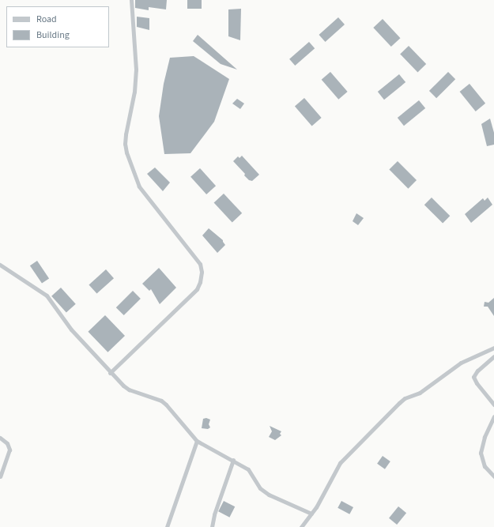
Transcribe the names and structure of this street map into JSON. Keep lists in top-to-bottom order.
{
  "legend": ["Road", "Building"]
}
